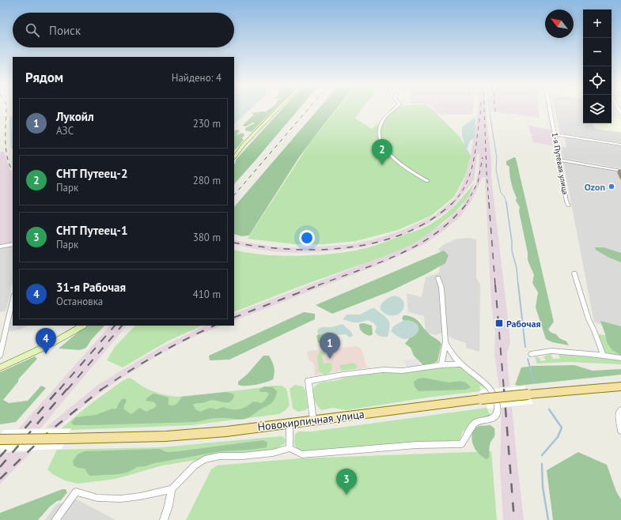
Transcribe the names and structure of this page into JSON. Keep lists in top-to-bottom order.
{
  "streets": {
    "main road": ["Новокирпичная улица"],
    "street": ["1-я Путевая улица"]
  },
  "places": {
    "other": ["Ozon"],
    "transit": ["Рабочая"]
  },
  "north": "top left",
  "page": {
    "map_buttons": ["+", "−"],
    "search": "Поиск",
    "heading": ["Рядом", "Найдено: 4"],
    "list": [
      {
        "mark": "1",
        "name": "Лукойл",
        "note": "АЗС",
        "value": "230 m"
      },
      {
        "mark": "2",
        "name": "СНТ Путеец-2",
        "note": "Парк",
        "value": "280 m"
      },
      {
        "mark": "3",
        "name": "СНТ Путеец-1",
        "note": "Парк",
        "value": "380 m"
      },
      {
        "mark": "4",
        "name": "31-я Рабочая",
        "note": "Остановка",
        "value": "410 m"
      }
    ],
    "pins": [
      "2",
      "4",
      "1",
      "3"
    ]
  }
}
